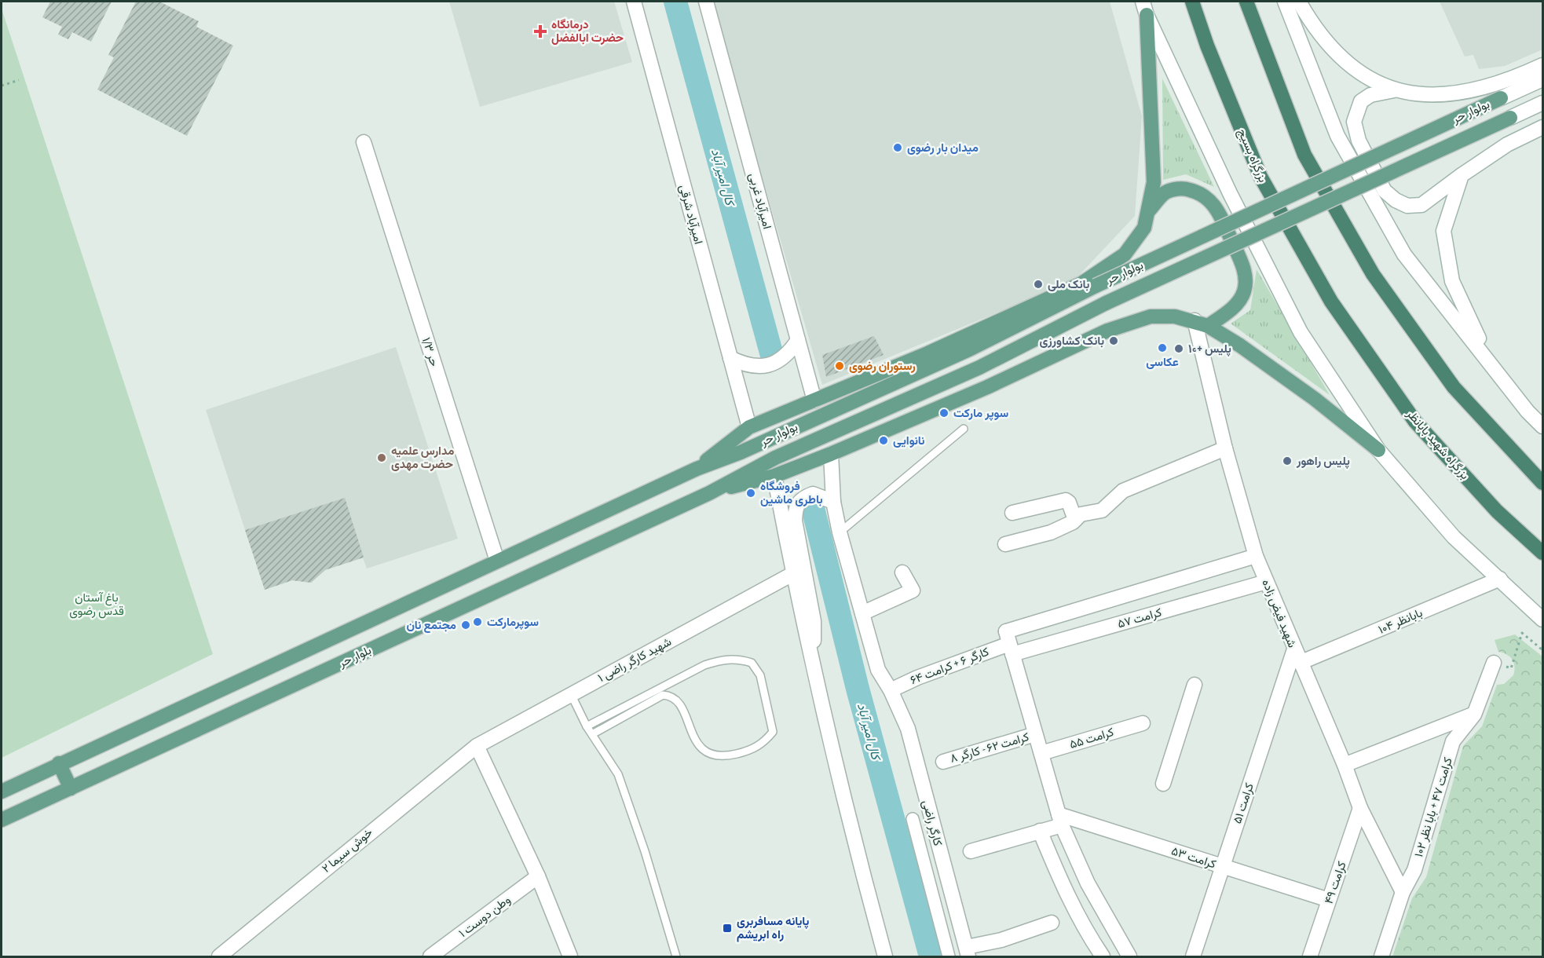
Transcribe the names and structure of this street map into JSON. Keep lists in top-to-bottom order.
{
  "streets": {
    "highway": ["بزرگراه بسیج", "بزرگراه شهید بابانظر"],
    "main road": ["بولوار حر", "بلوار حر"],
    "street": [
      "امیرآباد غربی",
      "امیرآباد شرقی",
      "حر ۱/۳",
      "شهید فیض زاده",
      "کرامت ۵۷",
      "بابانظر ۱۰۴",
      "شهید کارگر راضی ۱",
      "کارگر ۶ + کرامت ۶۴",
      "کرامت ۵۵",
      "کرامت ۶۲ - کارگر ۸",
      "کرامت ۵۱",
      "کرامت ۴۷ + بابا نظر ۱۰۲",
      "کارگر راضی",
      "خوش سیما ۲",
      "کرامت ۵۳",
      "کرامت ۴۹",
      "وطن دوست ۱"
    ]
  },
  "crossings": [
    ["بولوار حر", "بلوار حر"],
    ["بزرگراه بسیج", "بزرگراه شهید بابانظر"],
    ["شهید فیض زاده", "کرامت ۵۷"],
    ["شهید فیض زاده", "بابانظر ۱۰۴"],
    ["شهید فیض زاده", "کرامت ۵۱"],
    ["شهید فیض زاده", "کرامت ۴۷ + بابا نظر ۱۰۲"],
    ["شهید فیض زاده", "کرامت ۴۹"],
    ["کرامت ۵۷", "کارگر ۶ + کرامت ۶۴"],
    ["بابانظر ۱۰۴", "کرامت ۵۱"],
    ["شهید کارگر راضی ۱", "خوش سیما ۲"],
    ["کارگر ۶ + کرامت ۶۴", "کارگر راضی"],
    ["کرامت ۵۱", "کرامت ۵۳"],
    ["کرامت ۵۳", "کرامت ۴۹"]
  ],
  "water": ["کال امیر آباد"],
  "parks": ["باغ آستان قدس رضوی"],
  "places": {
    "health": ["درمانگاه حضرت ابالفضل"],
    "other": [
      "میدان بار رضوی",
      "بانک ملی",
      "بانک کشاورزی",
      "عکاسی",
      "پلیس +۱۰",
      "رستوران رضوی",
      "سوپر مارکت",
      "نانوایی",
      "مدارس علمیه حضرت مهدی",
      "پلیس راهور",
      "فروشگاه باطری ماشین",
      "سوپرمارکت",
      "مجتمع نان"
    ],
    "transit": ["پایانه مسافربری راه ابریشم"]
  }
}
